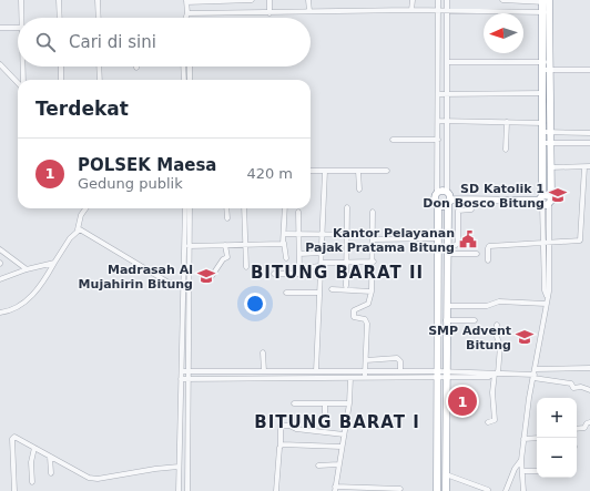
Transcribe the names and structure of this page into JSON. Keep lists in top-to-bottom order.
{
  "districts": ["BITUNG BARAT II", "BITUNG BARAT I"],
  "places": {
    "school or university": ["SD Katolik 1 Don Bosco Bitung", "Madrasah Al Mujahirin Bitung", "SMP Advent Bitung"],
    "public building": ["Kantor Pelayanan Pajak Pratama Bitung"]
  },
  "north": "left",
  "page": {
    "search": "Cari di sini",
    "heading": "Terdekat",
    "list": [
      {
        "mark": "1",
        "name": "POLSEK Maesa",
        "note": "Gedung publik",
        "value": "420 m"
      }
    ],
    "pins": "1",
    "map_buttons": ["+", "−"]
  }
}
